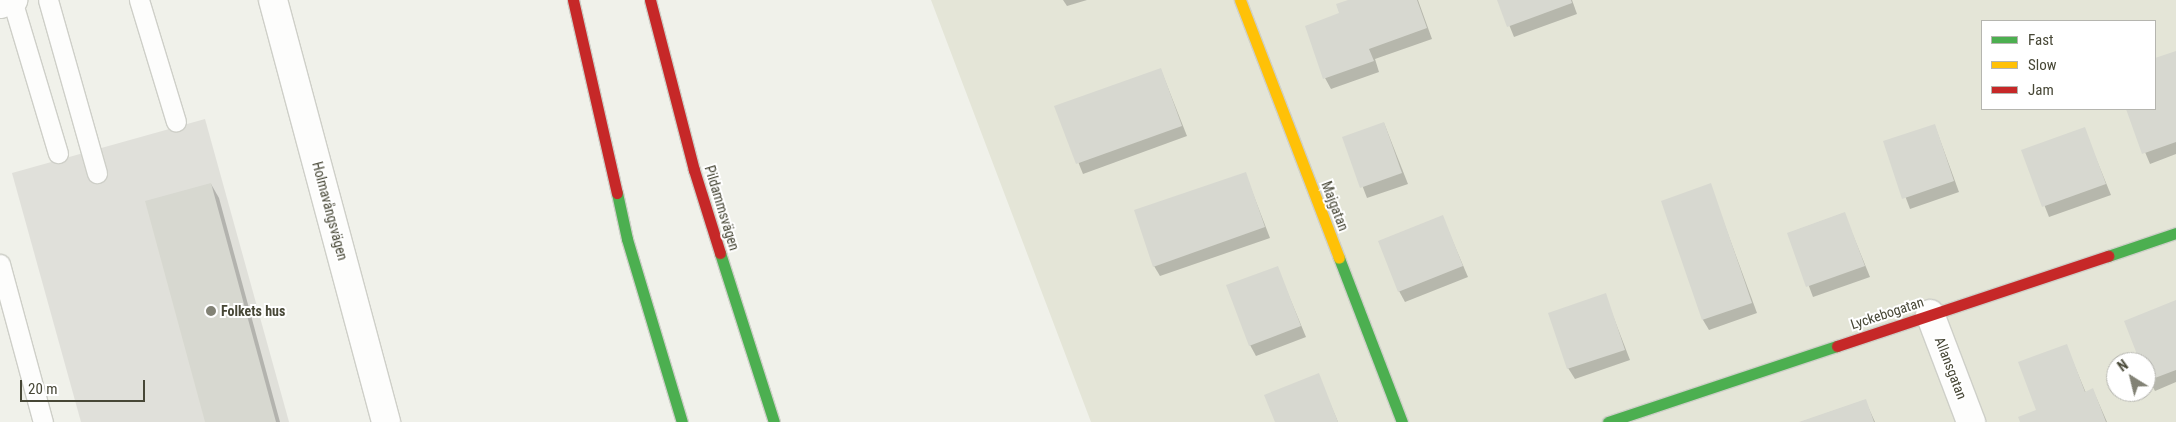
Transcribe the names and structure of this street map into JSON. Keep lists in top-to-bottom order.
{
  "streets": {
    "street": [
      "Majgatan",
      "Pildammsvägen",
      "Holmavångsvägen",
      "Lyckebogatan",
      "Allansgatan"
    ]
  },
  "crossings": [
    ["Lyckebogatan", "Allansgatan"]
  ],
  "places": ["Folkets hus"],
  "legend": ["Fast", "Slow", "Jam"],
  "scale_bar": "20 m",
  "north": "top left"
}
